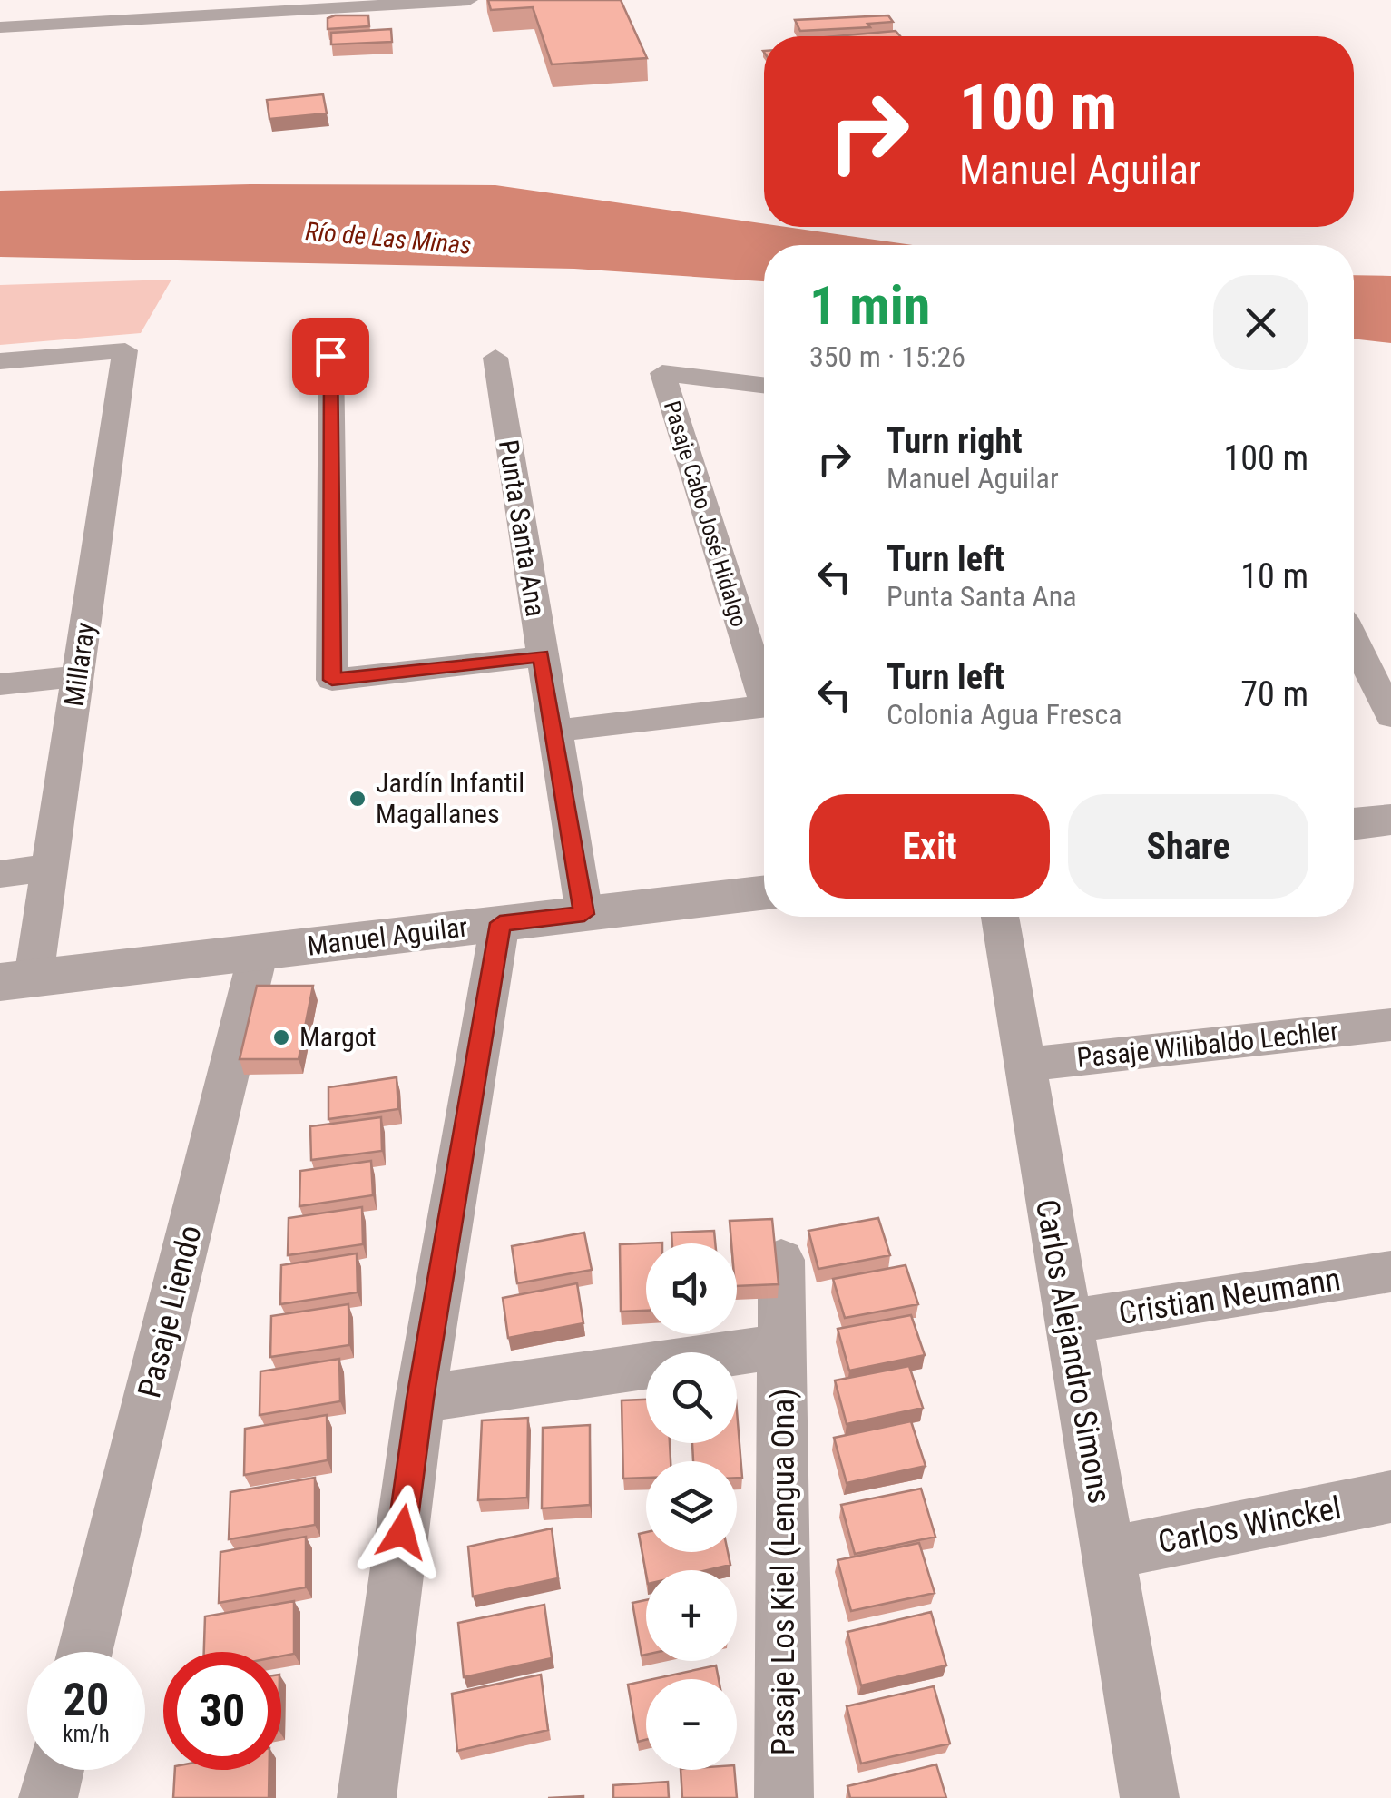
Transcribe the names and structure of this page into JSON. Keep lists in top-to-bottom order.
{
  "streets": {
    "street": [
      "Pasaje Cabo José Hidalgo",
      "Punta Santa Ana",
      "Millaray",
      "Manuel Aguilar",
      "Pasaje Wilibaldo Lechler",
      "Cristian Neumann",
      "Pasaje Liendo",
      "Carlos Alejandro Simons",
      "Carlos Winckel",
      "Pasaje Los Kiel (Lengua Ona)"
    ]
  },
  "crossings": [
    ["Punta Santa Ana", "Manuel Aguilar"],
    ["Millaray", "Manuel Aguilar"],
    ["Manuel Aguilar", "Pasaje Liendo"],
    ["Pasaje Wilibaldo Lechler", "Carlos Alejandro Simons"],
    ["Cristian Neumann", "Carlos Alejandro Simons"],
    ["Carlos Alejandro Simons", "Carlos Winckel"]
  ],
  "water": ["Río de Las Minas"],
  "places": ["Jardín Infantil Magallanes", "Margot"],
  "page": {
    "turn": ["100 m", "Manuel Aguilar"],
    "heading": ["1 min", "350 m · 15:26"],
    "list": [
      {
        "name": "Turn right",
        "note": "Manuel Aguilar",
        "value": "100 m"
      },
      {
        "name": "Turn left",
        "note": "Punta Santa Ana",
        "value": "10 m"
      },
      {
        "name": "Turn left",
        "note": "Colonia Agua Fresca",
        "value": "70 m"
      }
    ],
    "buttons": ["Exit", "Share"],
    "map_buttons": ["+", "−"],
    "speed": "20 km/h",
    "limit": "30"
  }
}
